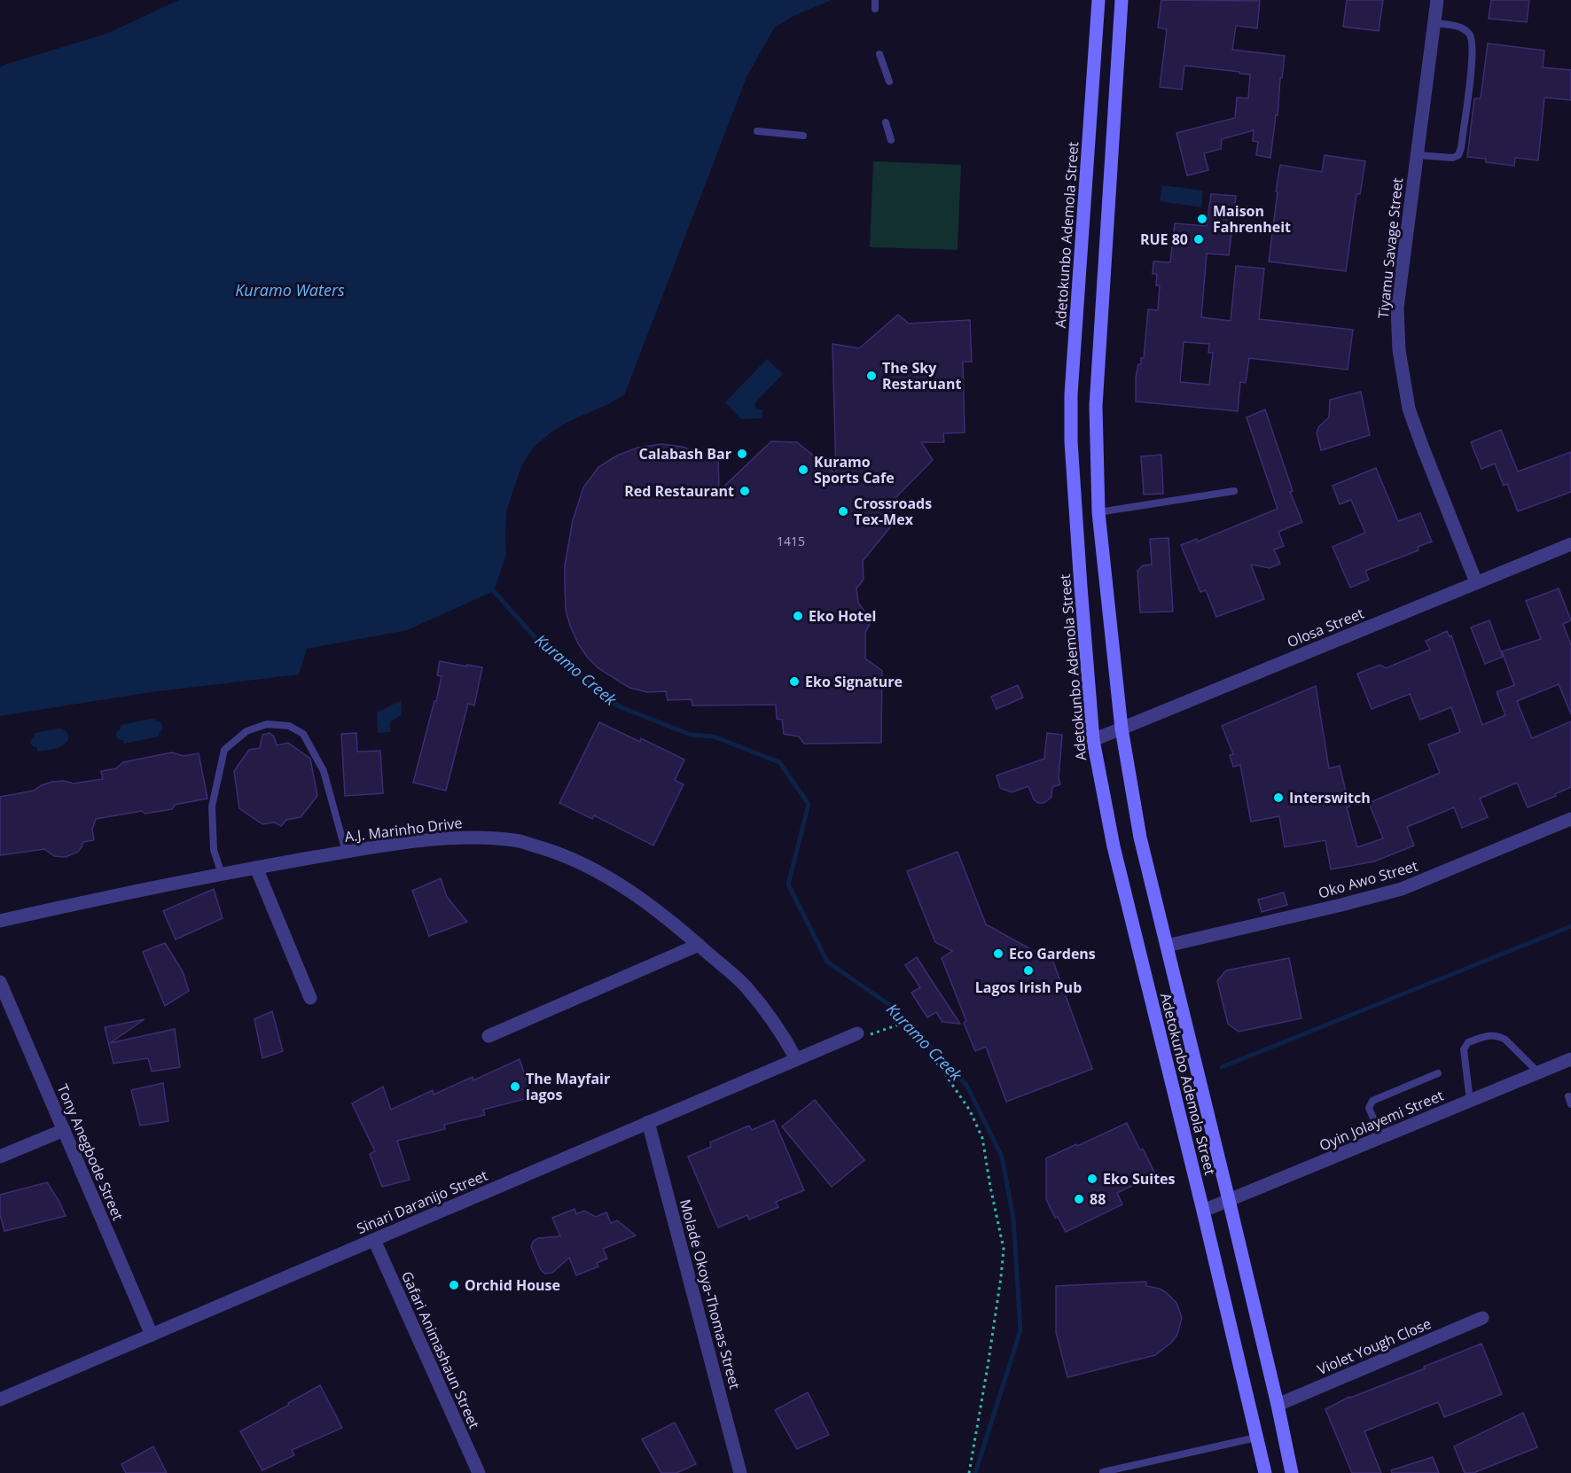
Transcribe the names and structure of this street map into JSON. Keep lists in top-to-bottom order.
{
  "streets": {
    "main road": ["Adetokunbo Ademola Street"],
    "street": [
      "Tiyamu Savage Street",
      "Olosa Street",
      "A.J. Marinho Drive",
      "Oko Awo Street",
      "Oyin Jolayemi Street",
      "Tony Anegbode Street",
      "Sinari Daranijo Street",
      "Molade Okoya-Thomas Street",
      "Violet Yough Close",
      "Gafari Animashaun Street"
    ]
  },
  "crossings": [
    ["Adetokunbo Ademola Street", "Olosa Street"],
    ["Adetokunbo Ademola Street", "Oko Awo Street"],
    ["Adetokunbo Ademola Street", "Oyin Jolayemi Street"],
    ["Adetokunbo Ademola Street", "Violet Yough Close"],
    ["Tiyamu Savage Street", "Olosa Street"],
    ["A.J. Marinho Drive", "Sinari Daranijo Street"],
    ["Tony Anegbode Street", "Sinari Daranijo Street"],
    ["Sinari Daranijo Street", "Molade Okoya-Thomas Street"],
    ["Sinari Daranijo Street", "Gafari Animashaun Street"]
  ],
  "water": ["Kuramo Waters", "Kuramo Creek"],
  "places": [
    "Maison Fahrenheit",
    "RUE 80",
    "The Sky Restaruant",
    "Calabash Bar",
    "Kuramo Sports Cafe",
    "Red Restaurant",
    "Crossroads Tex-Mex",
    "Eko Hotel",
    "Eko Signature",
    "Interswitch",
    "Eco Gardens",
    "Lagos Irish Pub",
    "The Mayfair lagos",
    "Eko Suites",
    "88",
    "Orchid House"
  ],
  "house_numbers": ["1415"]
}
